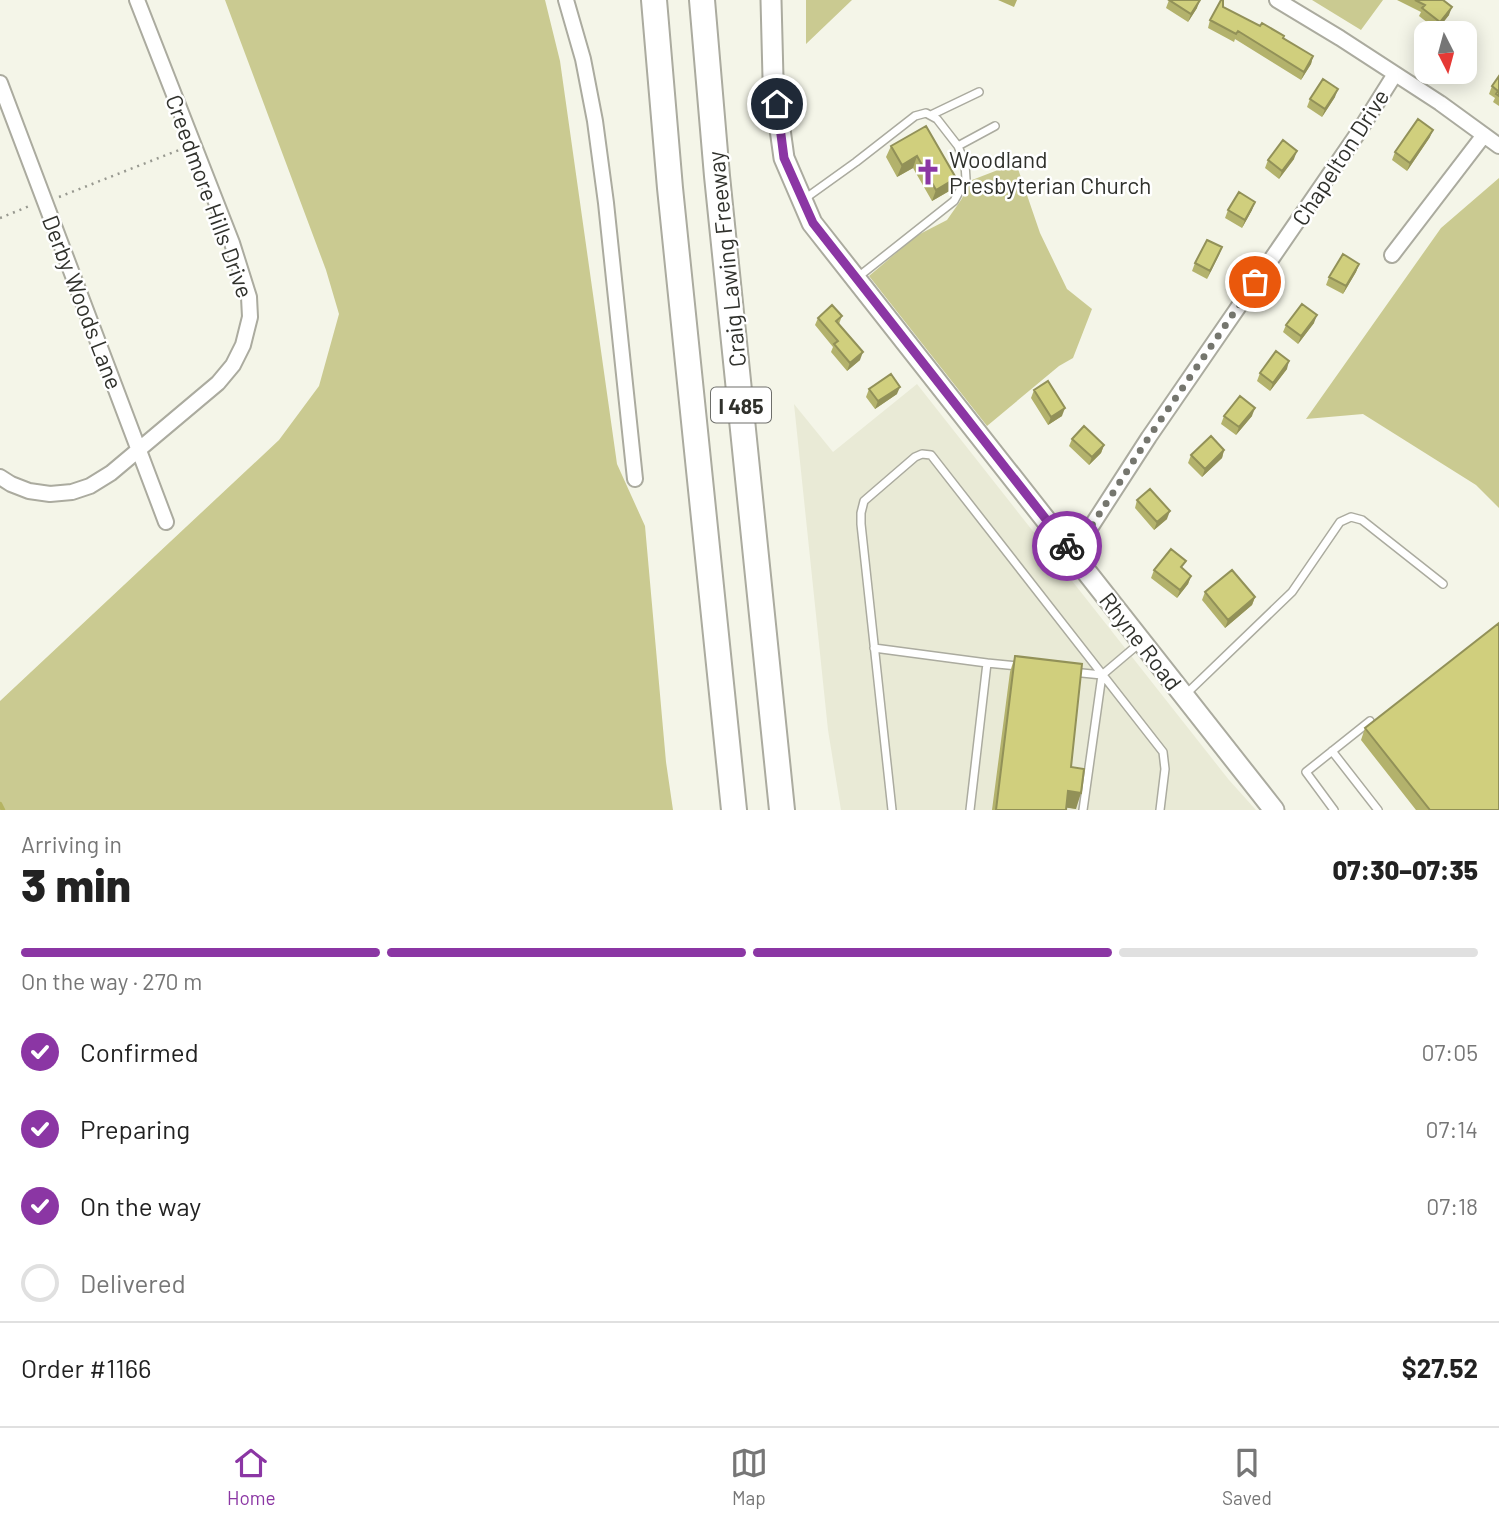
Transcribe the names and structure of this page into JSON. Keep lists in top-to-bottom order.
{
  "streets": {
    "highway": ["Craig Lawing Freeway", "I 485"],
    "street": [
      "Chapelton Drive",
      "Creedmore Hills Drive",
      "Derby Woods Lane",
      "Rhyne Road"
    ]
  },
  "crossings": [
    ["Chapelton Drive", "Rhyne Road"],
    ["Creedmore Hills Drive", "Derby Woods Lane"]
  ],
  "places": {
    "church": ["Woodland Presbyterian Church"]
  },
  "north": "bottom",
  "page": {
    "heading": ["3 min", "Arriving in", "07:30–07:35"],
    "panel": ["Order #1166", "$27.52"],
    "bar": "On the way · 270 m",
    "list": [
      ["Confirmed", "07:05"],
      ["Preparing", "07:14"],
      ["On the way", "07:18"],
      "Delivered"
    ],
    "tabs": ["Home", "Map", "Saved"]
  }
}
